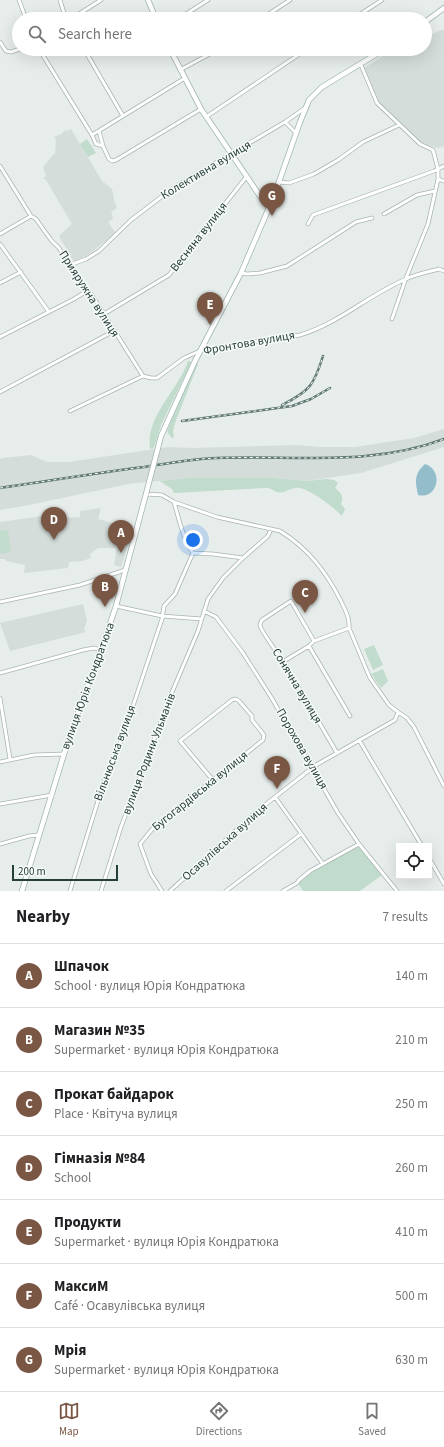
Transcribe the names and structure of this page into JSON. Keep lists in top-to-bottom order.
{
  "streets": {
    "street": [
      "Колективна вулиця",
      "Весняна вулиця",
      "Прияружна вулиця",
      "Фронтова вулиця",
      "вулиця Юрія Кондратюка",
      "Сонячна вулиця",
      "Порохова вулиця",
      "Вільнюська вулиця",
      "вулиця Родини Ульманів",
      "Бугогардівська вулиця",
      "Осавулівська вулиця"
    ]
  },
  "crossings": [
    ["Колективна вулиця", "Прияружна вулиця"],
    ["Колективна вулиця", "вулиця Юрія Кондратюка"],
    ["Весняна вулиця", "Прияружна вулиця"],
    ["Прияружна вулиця", "Фронтова вулиця"],
    ["Фронтова вулиця", "вулиця Юрія Кондратюка"],
    ["Сонячна вулиця", "Осавулівська вулиця"],
    ["Порохова вулиця", "вулиця Родини Ульманів"],
    ["Порохова вулиця", "Осавулівська вулиця"]
  ],
  "scale_bar": "200 m",
  "page": {
    "search": "Search here",
    "pins": [
      "G",
      "E",
      "D",
      "A",
      "B",
      "C",
      "F"
    ],
    "scale": "200 m",
    "heading": ["Nearby", "7 results"],
    "list": [
      {
        "mark": "A",
        "name": "Шпачок",
        "note": "School · вулиця Юрія Кондратюка",
        "value": "140 m"
      },
      {
        "mark": "B",
        "name": "Магазин №35",
        "note": "Supermarket · вулиця Юрія Кондратюка",
        "value": "210 m"
      },
      {
        "mark": "C",
        "name": "Прокат байдарок",
        "note": "Place · Квітуча вулиця",
        "value": "250 m"
      },
      {
        "mark": "D",
        "name": "Гімназія №84",
        "note": "School",
        "value": "260 m"
      },
      {
        "mark": "E",
        "name": "Продукти",
        "note": "Supermarket · вулиця Юрія Кондратюка",
        "value": "410 m"
      },
      {
        "mark": "F",
        "name": "МаксиМ",
        "note": "Café · Осавулівська вулиця",
        "value": "500 m"
      },
      {
        "mark": "G",
        "name": "Мрія",
        "note": "Supermarket · вулиця Юрія Кондратюка",
        "value": "630 m"
      }
    ],
    "nav": ["Map", "Directions", "Saved"]
  }
}
